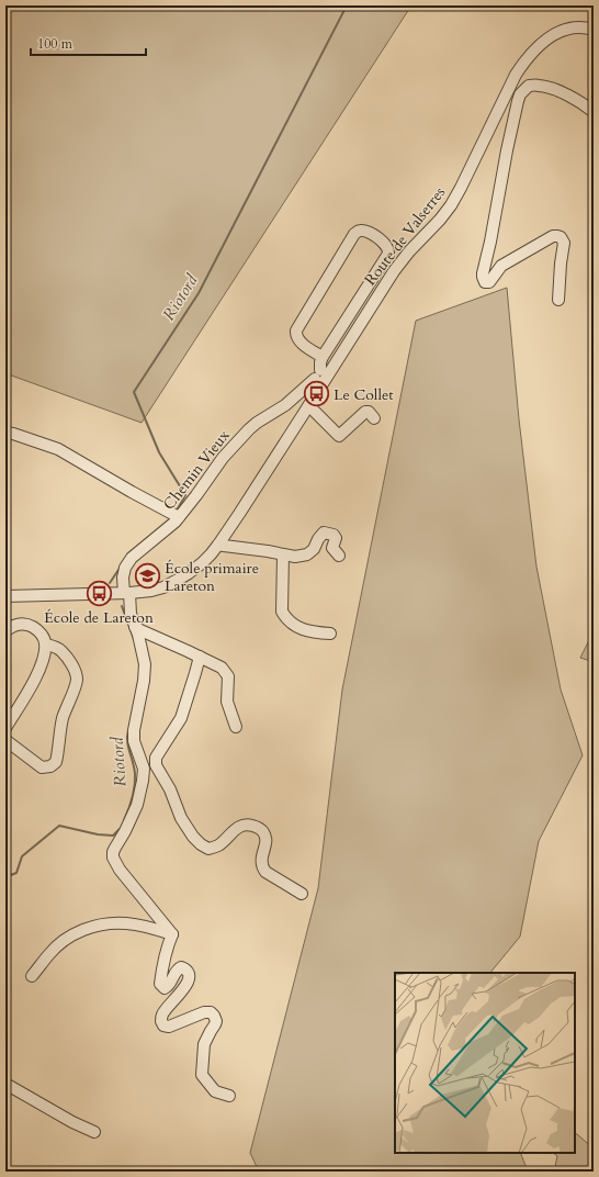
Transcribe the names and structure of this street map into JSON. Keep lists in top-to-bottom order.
{
  "streets": {
    "street": ["Route de Valserres", "Chemin Vieux"]
  },
  "crossings": [
    ["Route de Valserres", "Chemin Vieux"]
  ],
  "water": ["Riotord"],
  "places": {
    "bus stop": ["Le Collet", "École de Lareton"],
    "school or university": ["École primaire Lareton"]
  },
  "scale_bar": "100 m"
}
